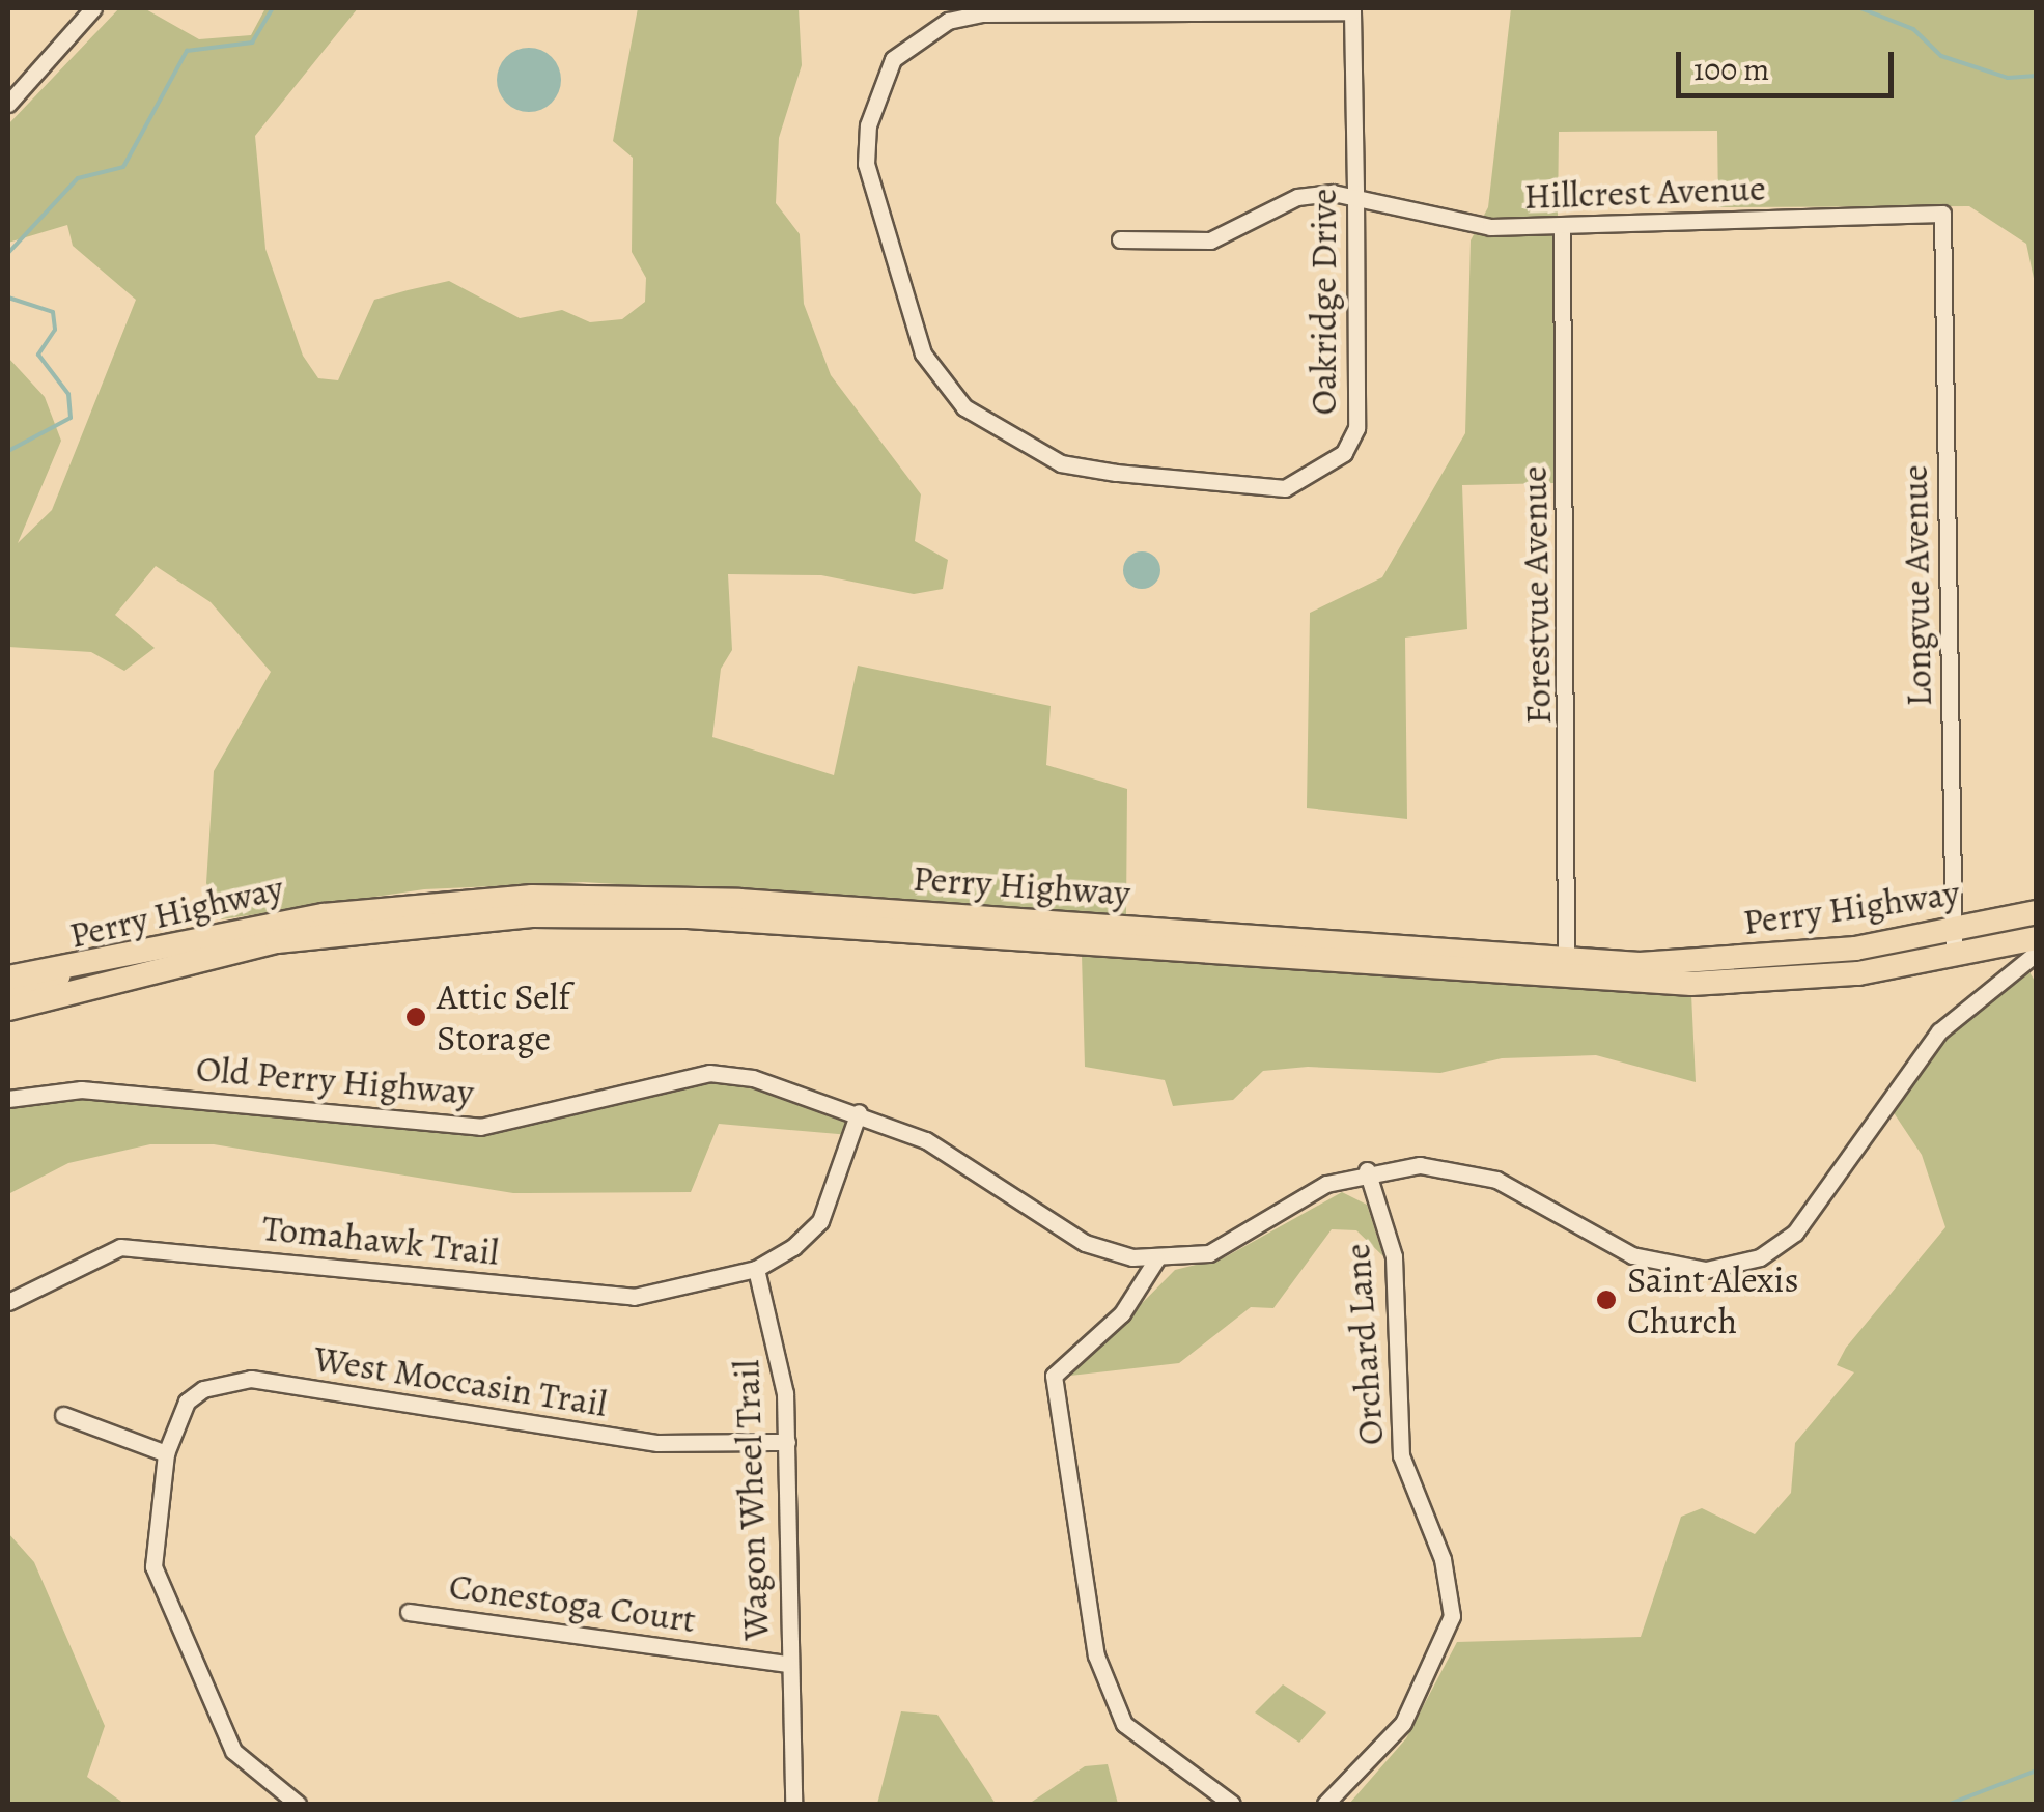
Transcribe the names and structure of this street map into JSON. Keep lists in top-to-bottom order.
{
  "streets": {
    "highway": ["Perry Highway"],
    "street": [
      "Hillcrest Avenue",
      "Oakridge Drive",
      "Longvue Avenue",
      "Forestvue Avenue",
      "Old Perry Highway",
      "Tomahawk Trail",
      "Orchard Lane",
      "West Moccasin Trail",
      "Wagon Wheel Trail",
      "Conestoga Court"
    ]
  },
  "crossings": [
    ["Hillcrest Avenue", "Oakridge Drive"],
    ["Hillcrest Avenue", "Longvue Avenue"],
    ["Hillcrest Avenue", "Forestvue Avenue"],
    ["Longvue Avenue", "Perry Highway"],
    ["Forestvue Avenue", "Perry Highway"],
    ["Old Perry Highway", "Orchard Lane"],
    ["Tomahawk Trail", "Wagon Wheel Trail"],
    ["West Moccasin Trail", "Wagon Wheel Trail"],
    ["Wagon Wheel Trail", "Conestoga Court"]
  ],
  "places": ["Attic Self Storage", "Saint Alexis Church"],
  "scale_bar": "100 m"
}
